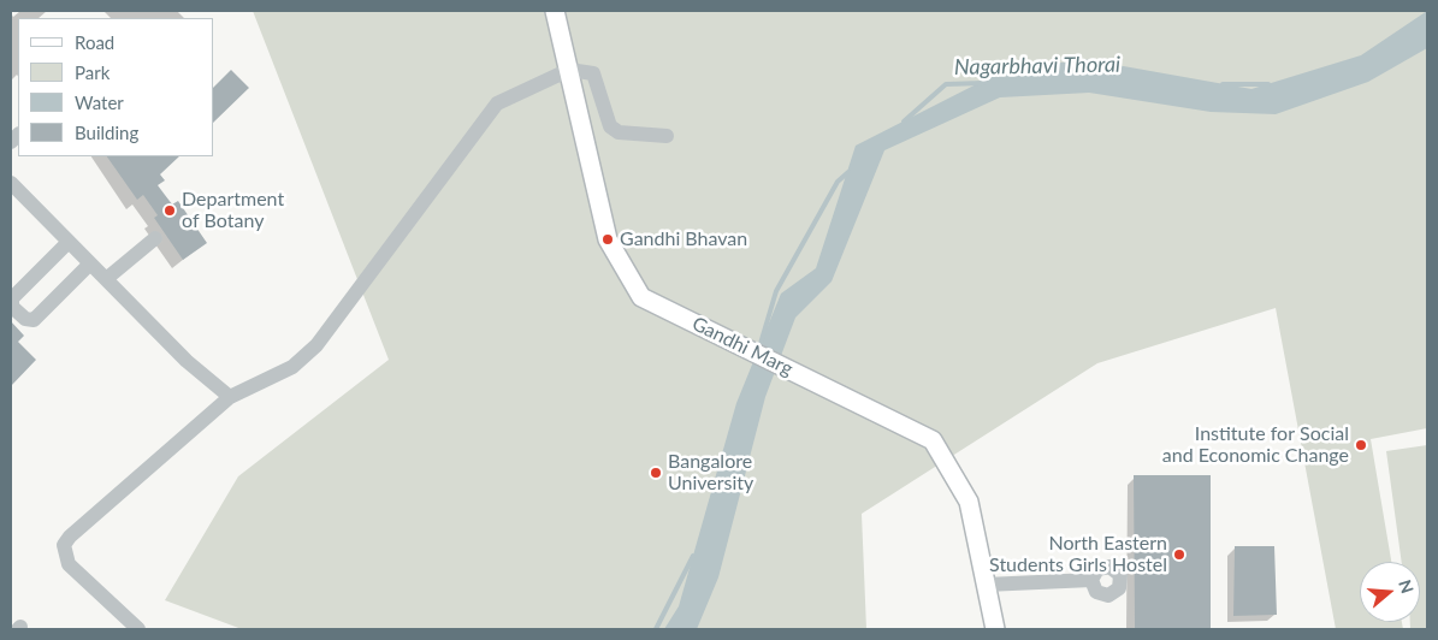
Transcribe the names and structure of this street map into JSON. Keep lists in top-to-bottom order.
{
  "streets": {
    "main road": ["Gandhi Marg"]
  },
  "water": ["Nagarbhavi Thorai"],
  "places": [
    "Department of Botany",
    "Gandhi Bhavan",
    "Institute for Social and Economic Change",
    "Bangalore University",
    "North Eastern Students Girls Hostel"
  ],
  "legend": [
    "Road",
    "Park",
    "Water",
    "Building"
  ],
  "north": "right"
}
